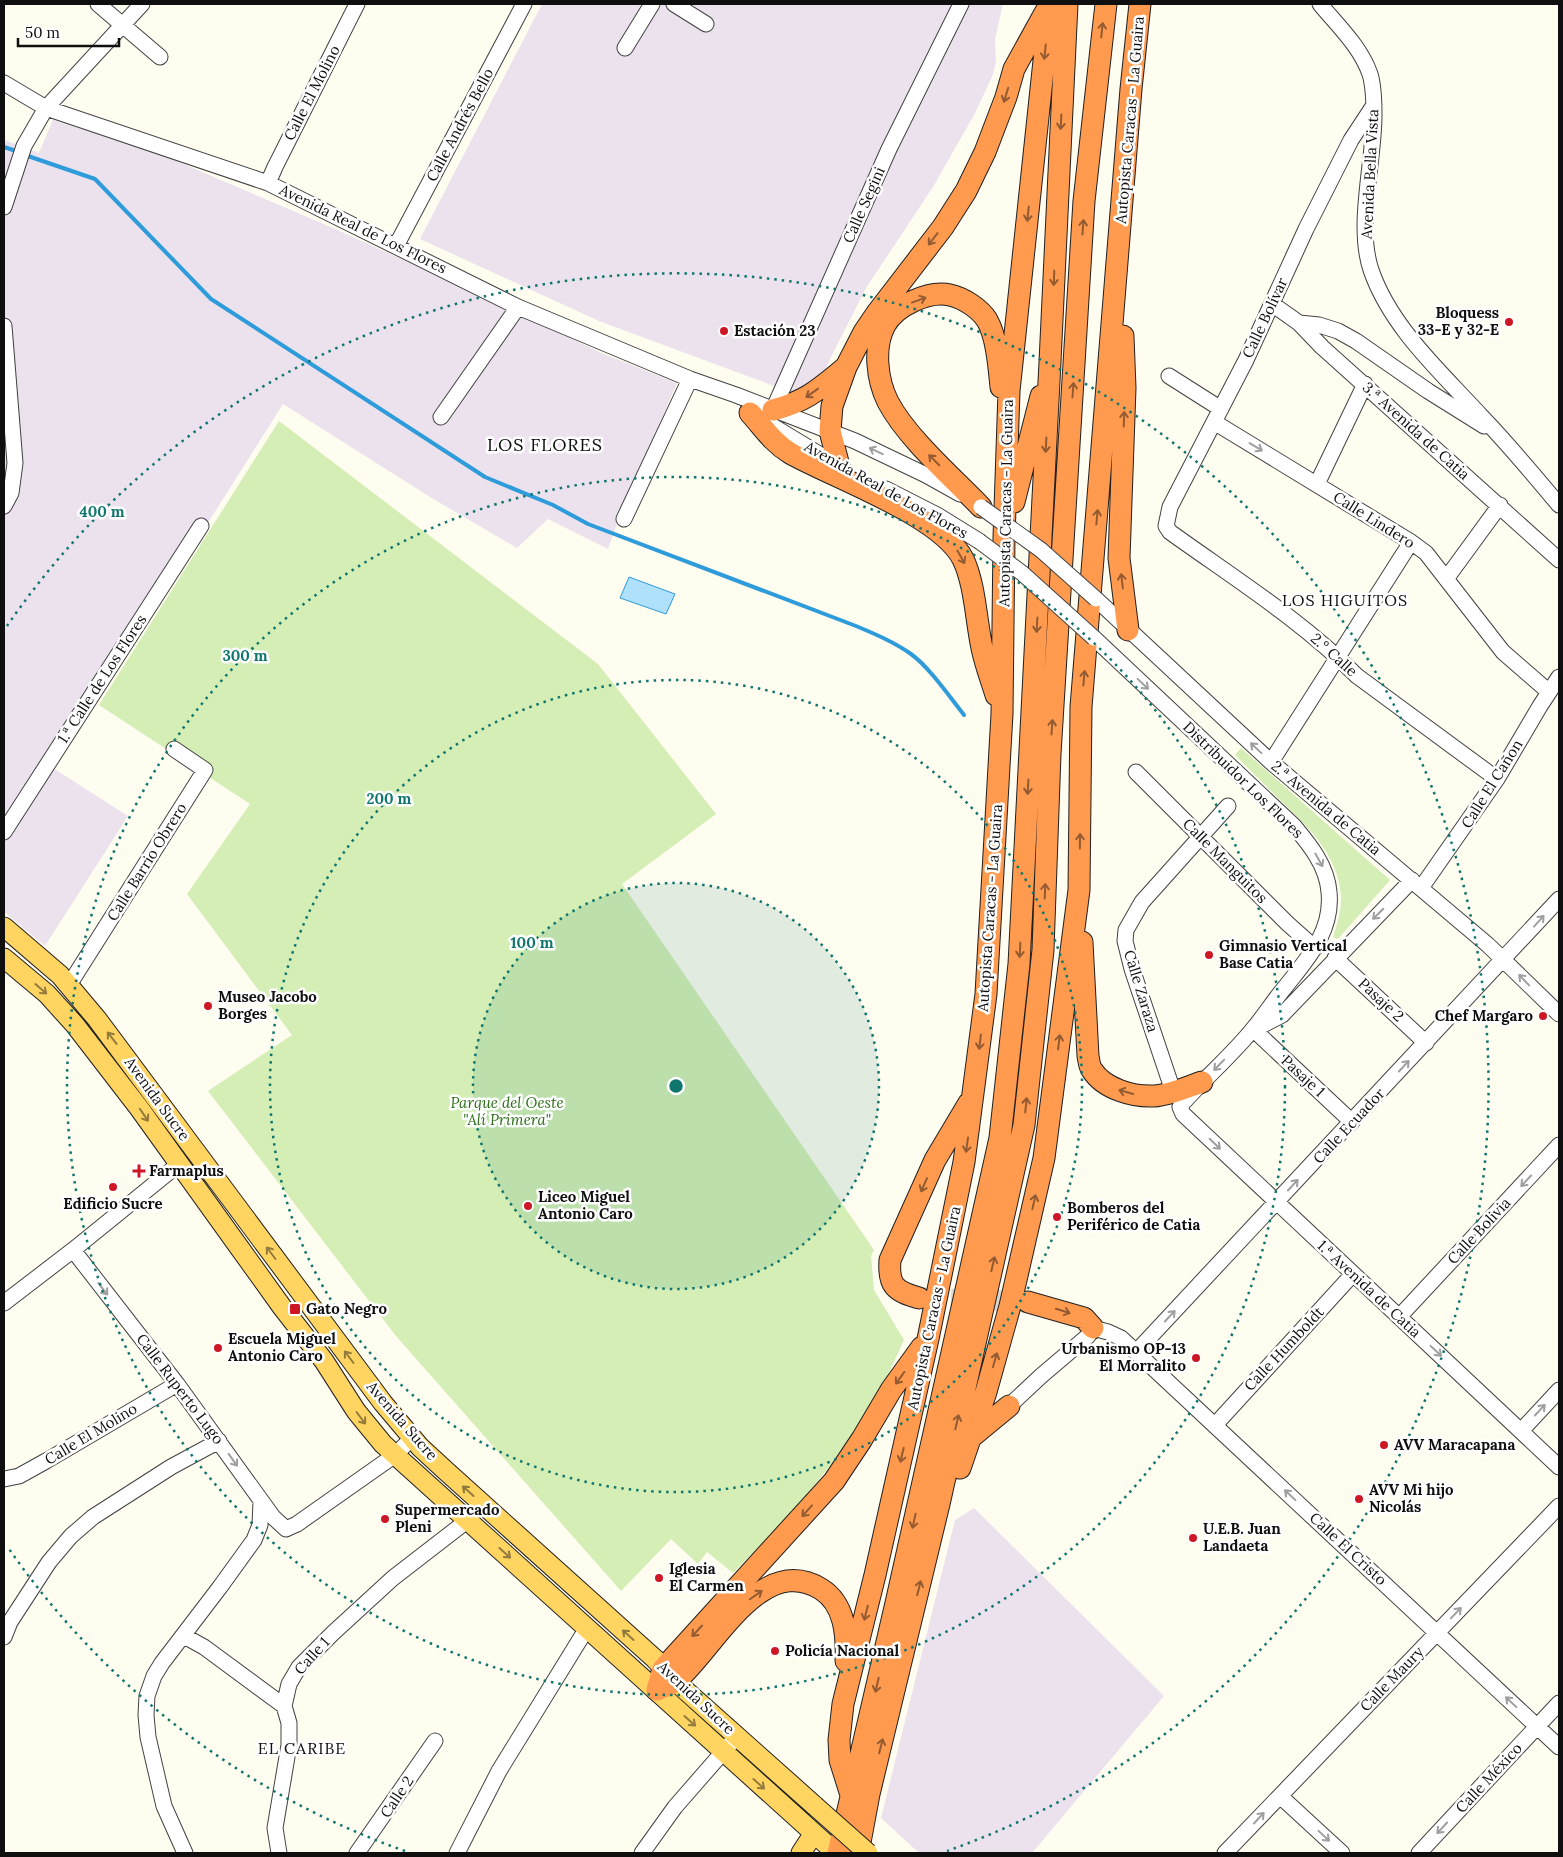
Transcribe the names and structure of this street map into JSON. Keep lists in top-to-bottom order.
{
  "streets": {
    "highway": ["Autopista Caracas - La Guaira"],
    "main road": ["Avenida Sucre"],
    "street": [
      "Calle El Molino",
      "Calle Andrés Bello",
      "Avenida Bella Vista",
      "Calle Segini",
      "Avenida Real de Los Flores",
      "Calle Bolívar",
      "3.ª Avenida de Catia",
      "Calle Lindero",
      "2.° Calle",
      "1.ª Calle de Los Flores",
      "Distribuidor Los Flores",
      "Calle El Cañon",
      "2.ª Avenida de Catia",
      "Calle Manguitos",
      "Calle Barrio Obrero",
      "Calle Zaraza",
      "Pasaje 2",
      "Pasaje 1",
      "Calle Ecuador",
      "Calle Bolivia",
      "1.ª Avenida de Catia",
      "Calle Humboldt",
      "Calle Ruperto Lugo",
      "Calle El Cristo",
      "Calle 1",
      "Calle Maury",
      "Calle México",
      "Calle 2"
    ]
  },
  "crossings": [
    ["Calle El Molino", "Avenida Real de Los Flores"],
    ["Calle El Molino", "Calle Ruperto Lugo"],
    ["Autopista Caracas - La Guaira", "Avenida Sucre"],
    ["Calle Andrés Bello", "Avenida Real de Los Flores"],
    ["Avenida Bella Vista", "Calle Bolívar"],
    ["Avenida Bella Vista", "3.ª Avenida de Catia"],
    ["Calle Segini", "Avenida Real de Los Flores"],
    ["Avenida Real de Los Flores", "Distribuidor Los Flores"],
    ["Avenida Real de Los Flores", "2.ª Avenida de Catia"],
    ["Calle Bolívar", "3.ª Avenida de Catia"],
    ["Calle Bolívar", "Calle Lindero"],
    ["Calle Bolívar", "2.° Calle"],
    ["Calle Lindero", "Calle El Cañon"],
    ["2.° Calle", "Calle El Cañon"],
    ["Distribuidor Los Flores", "Calle El Cañon"],
    ["Distribuidor Los Flores", "Calle Manguitos"],
    ["Distribuidor Los Flores", "Pasaje 1"],
    ["Calle El Cañon", "2.ª Avenida de Catia"],
    ["Calle El Cañon", "Pasaje 2"],
    ["Calle El Cañon", "Pasaje 1"],
    ["2.ª Avenida de Catia", "Calle Ecuador"],
    ["Calle Manguitos", "Calle Zaraza"],
    ["Calle Barrio Obrero", "Avenida Sucre"],
    ["Calle Zaraza", "1.ª Avenida de Catia"],
    ["Pasaje 2", "Calle Ecuador"],
    ["Pasaje 1", "Calle Ecuador"],
    ["Avenida Sucre", "Calle Ruperto Lugo"],
    ["Avenida Sucre", "Calle 1"],
    ["Calle Ecuador", "1.ª Avenida de Catia"],
    ["Calle Ecuador", "Calle El Cristo"],
    ["Calle Bolivia", "1.ª Avenida de Catia"],
    ["1.ª Avenida de Catia", "Calle Humboldt"],
    ["Calle Humboldt", "Calle El Cristo"],
    ["Calle El Cristo", "Calle Maury"],
    ["Calle El Cristo", "Calle México"]
  ],
  "one_way": [
    "Distribuidor Los Flores",
    "2.ª Avenida de Catia",
    "Calle Ecuador",
    "Calle Bolivia",
    "1.ª Avenida de Catia",
    "Calle Ruperto Lugo",
    "Calle El Cristo",
    "Calle Maury",
    "Calle México"
  ],
  "districts": ["LOS FLORES", "LOS HIGUITOS", "EL CARIBE"],
  "parks": ["Parque del Oeste \"Alí Primera\""],
  "places": {
    "other": [
      "Bloquess 33-E y 32-E",
      "Estación 23",
      "Gimnasio Vertical Base Catia",
      "Museo Jacobo Borges",
      "Chef Margaro",
      "Edificio Sucre",
      "Liceo Miguel Antonio Caro",
      "Bomberos del Periférico de Catia",
      "Escuela Miguel Antonio Caro",
      "Urbanismo OP-13 El Morralito",
      "AVV Maracapana",
      "AVV Mi hijo Nicolás",
      "Supermercado Pleni",
      "U.E.B. Juan Landaeta",
      "Iglesia El Carmen",
      "Policía Nacional"
    ],
    "health": ["Farmaplus"],
    "transit": ["Gato Negro"]
  },
  "scale_bar": "50 m",
  "rings": [
    "400 m",
    "300 m",
    "200 m",
    "100 m"
  ]
}
